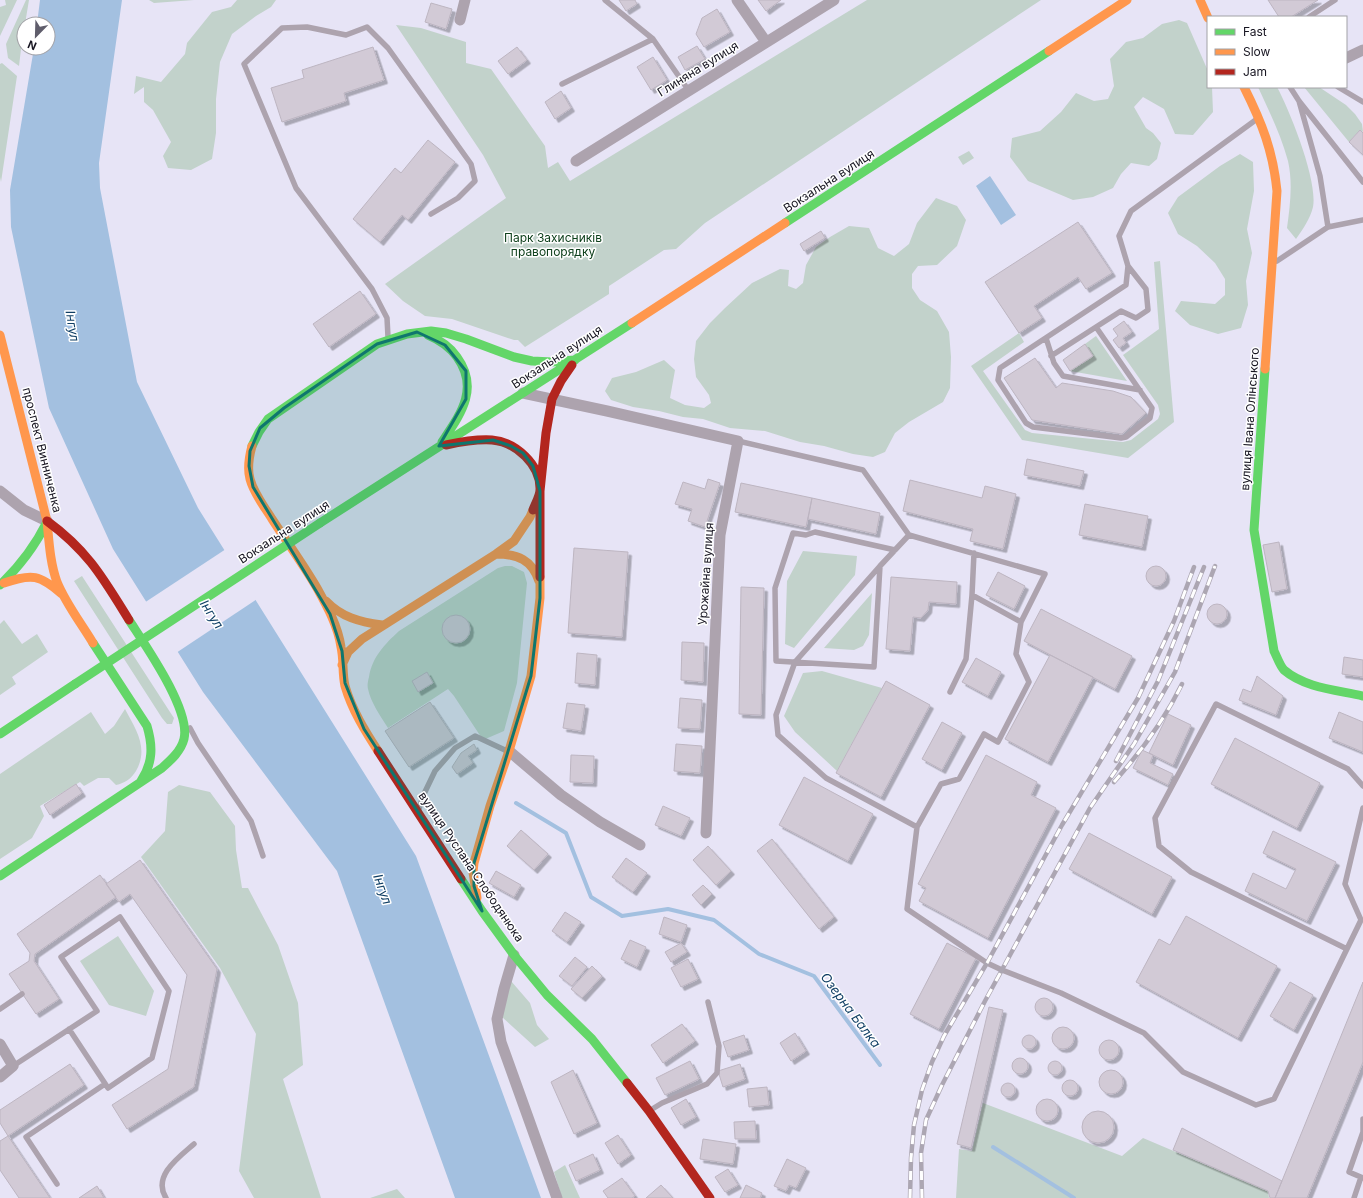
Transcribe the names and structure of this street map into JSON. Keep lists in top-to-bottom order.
{
  "streets": {
    "main road": [
      "Вокзальна вулиця",
      "вулиця Івана Олінського",
      "проспект Винниченка",
      "вулиця Руслана Слободянюка"
    ],
    "street": ["Глиняна вулиця", "Урожайна вулиця"]
  },
  "water": ["Інгул", "Озерна Балка"],
  "parks": ["Парк Захисників правопорядку"],
  "legend": ["Fast", "Slow", "Jam"],
  "north": "bottom left"
}
